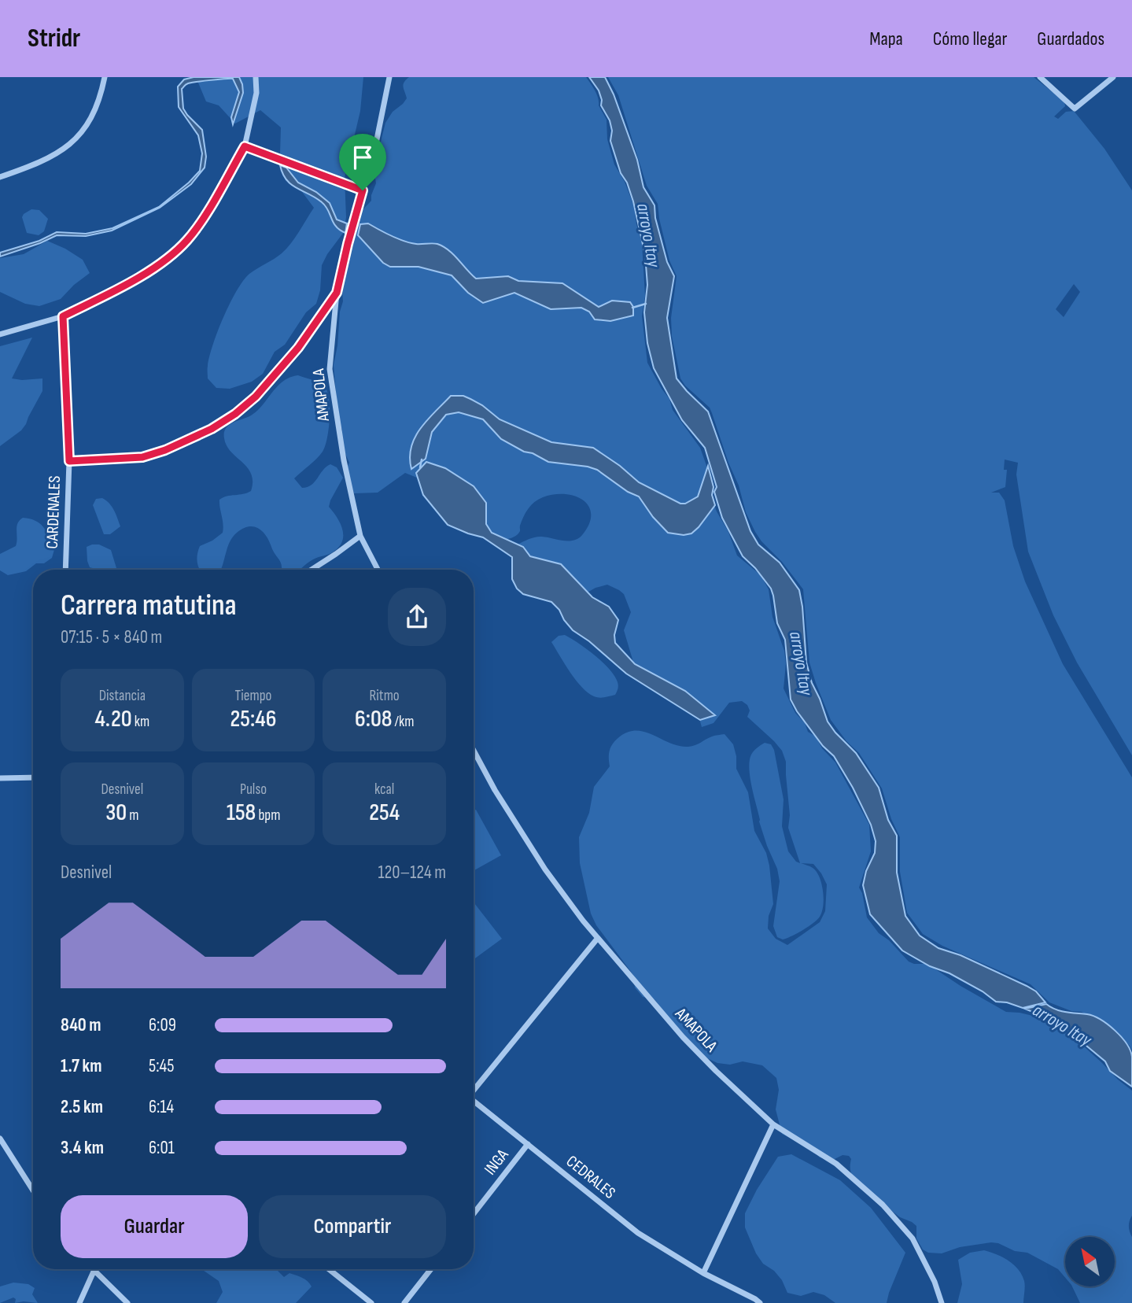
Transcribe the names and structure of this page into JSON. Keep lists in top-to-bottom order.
{
  "streets": {
    "street": [
      "AMAPOLA",
      "CARDENALES",
      "INGA",
      "CEDRALES"
    ]
  },
  "crossings": [
    ["INGA", "CEDRALES"]
  ],
  "water": ["arroyo Itay"],
  "north": "top left",
  "page": {
    "header": "Stridr",
    "nav": ["Mapa", "Cómo llegar", "Guardados"],
    "heading": ["Carrera matutina", "07:15 · 5 × 840 m"],
    "stats": [
      ["Distancia", "4.20 km"],
      ["Tiempo", "25:46"],
      ["Ritmo", "6:08 /km"],
      ["Desnivel", "30 m"],
      ["Pulso", "158 bpm"],
      ["kcal", "254"]
    ],
    "chart": ["Desnivel", "120–124 m"],
    "list": [
      {
        "name": "840 m",
        "note": "6:09"
      },
      {
        "name": "1.7 km",
        "note": "5:45"
      },
      {
        "name": "2.5 km",
        "note": "6:14"
      },
      {
        "name": "3.4 km",
        "note": "6:01"
      }
    ],
    "buttons": ["Guardar", "Compartir"]
  }
}
